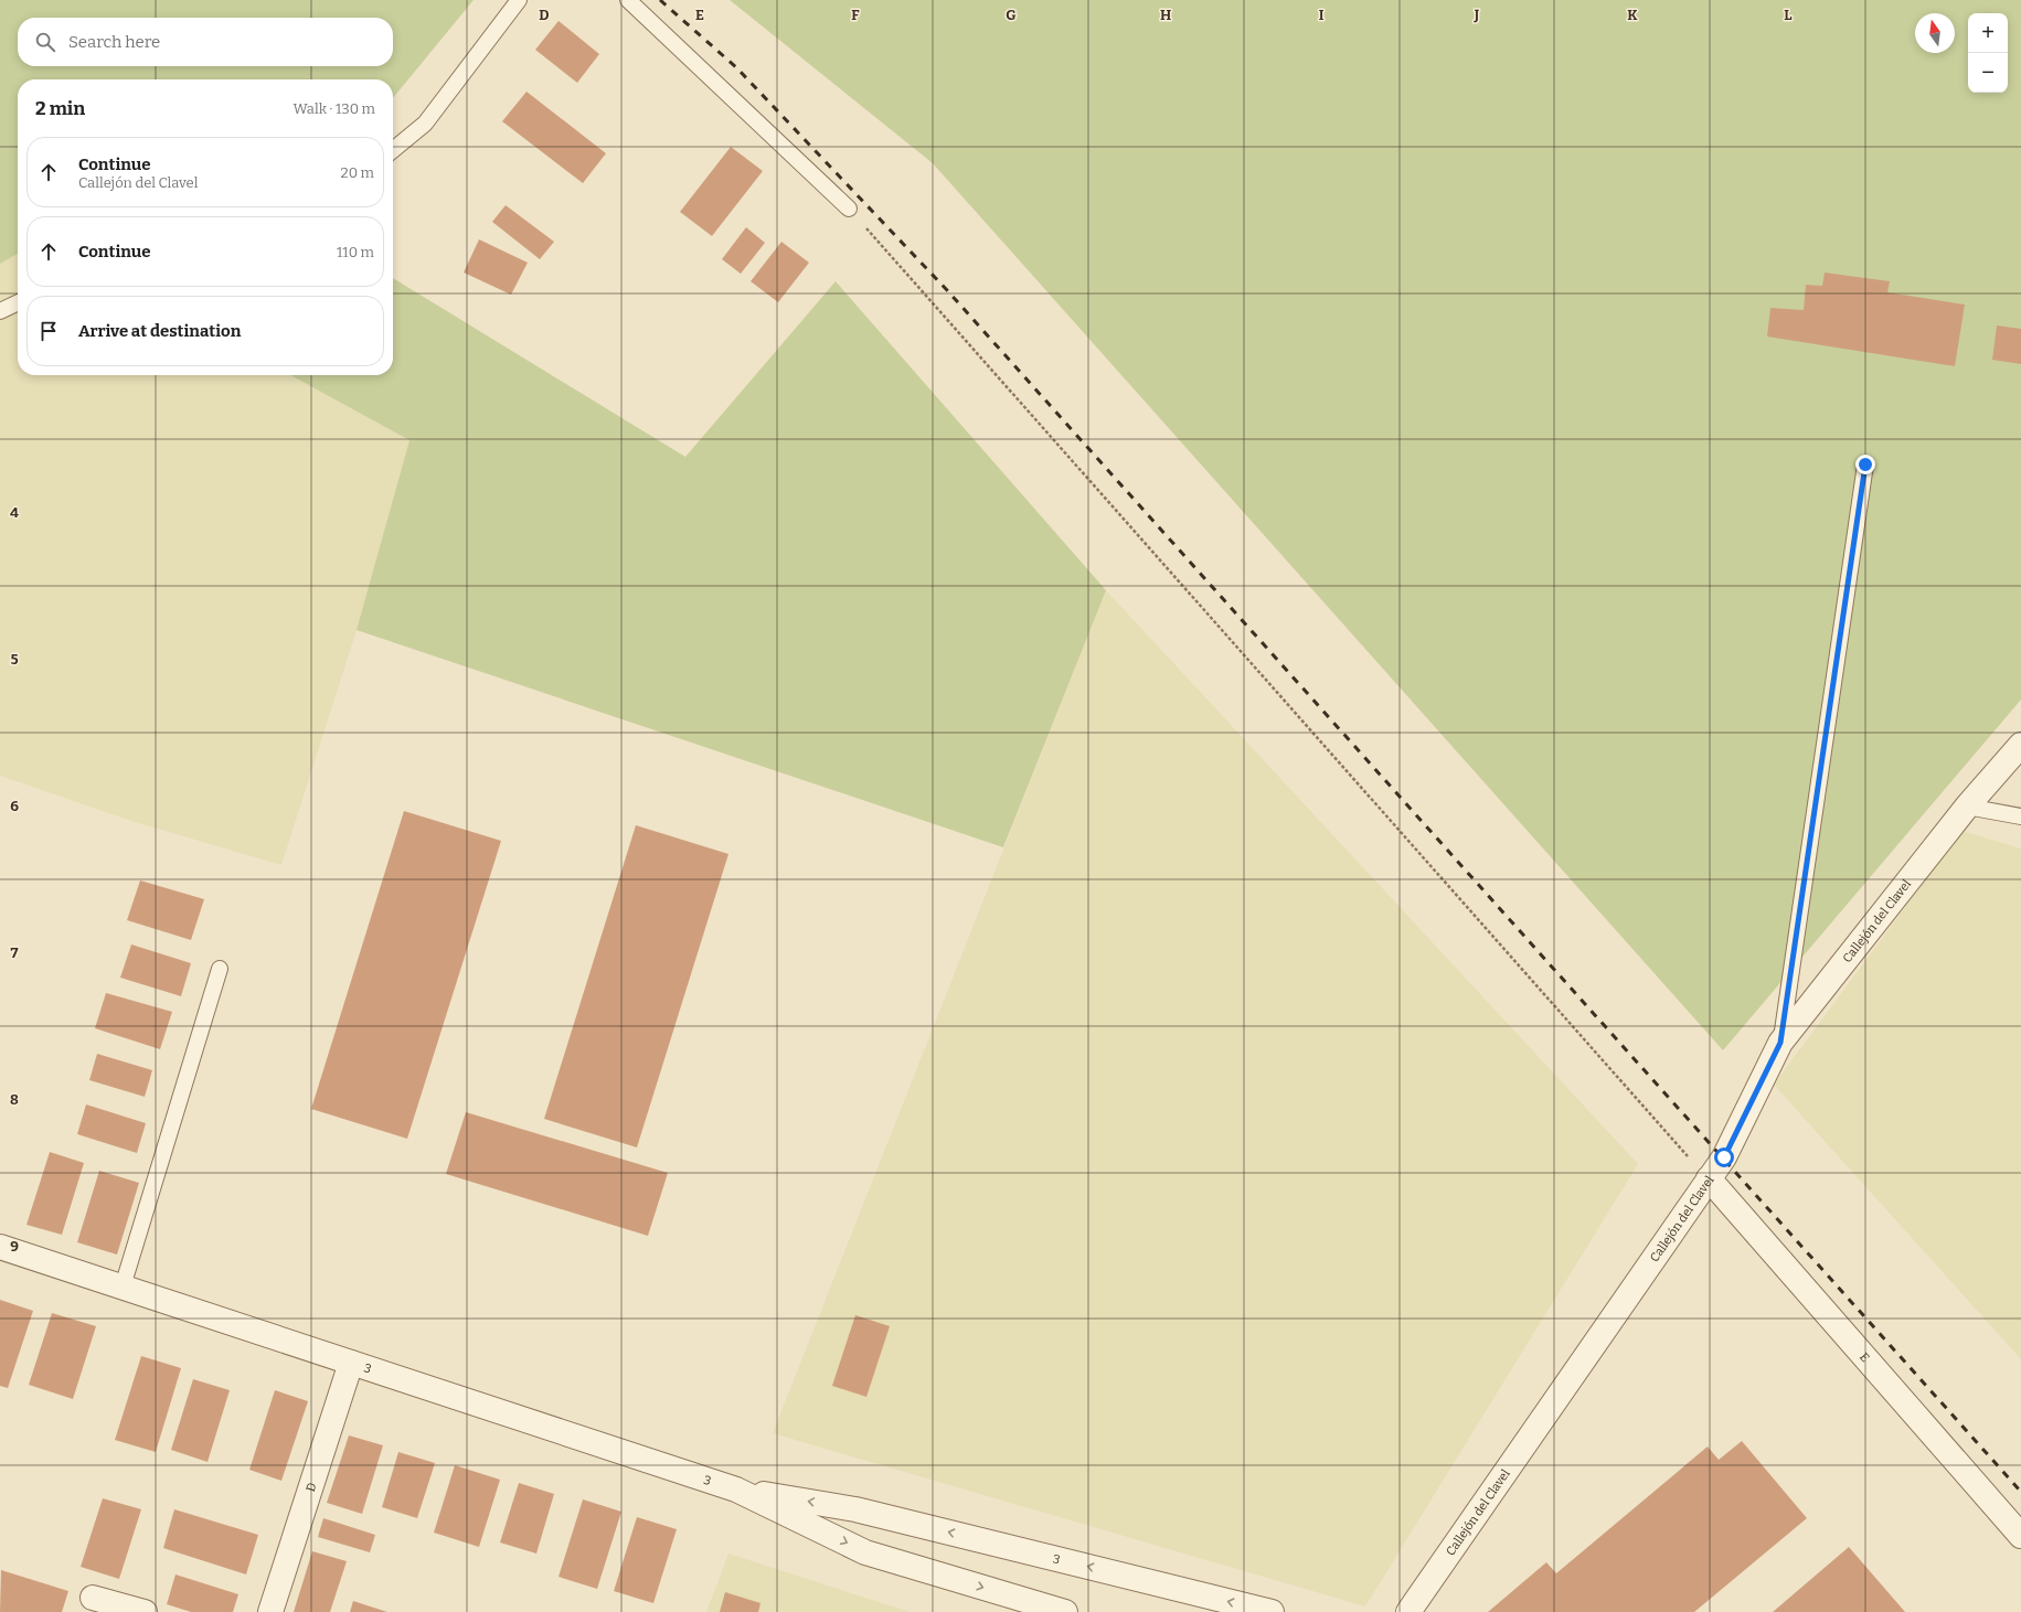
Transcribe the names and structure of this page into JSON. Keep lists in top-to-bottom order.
{
  "streets": {
    "street": [
      "Callejón del Clavel",
      "E",
      "3",
      "D"
    ]
  },
  "crossings": [
    ["Callejón del Clavel", "E"],
    ["3", "D"]
  ],
  "north": "top",
  "page": {
    "map_buttons": ["+", "−"],
    "search": "Search here",
    "heading": ["2 min", "Walk · 130 m"],
    "list": [
      ["Continue", "Callejón del Clavel", "20 m"],
      ["Continue", "110 m"],
      "Arrive at destination"
    ]
  },
  "grid": {
    "columns": [
      "D",
      "E",
      "F",
      "G",
      "H",
      "I",
      "J",
      "K",
      "L"
    ],
    "rows": [
      "4",
      "5",
      "6",
      "7",
      "8",
      "9"
    ]
  }
}
